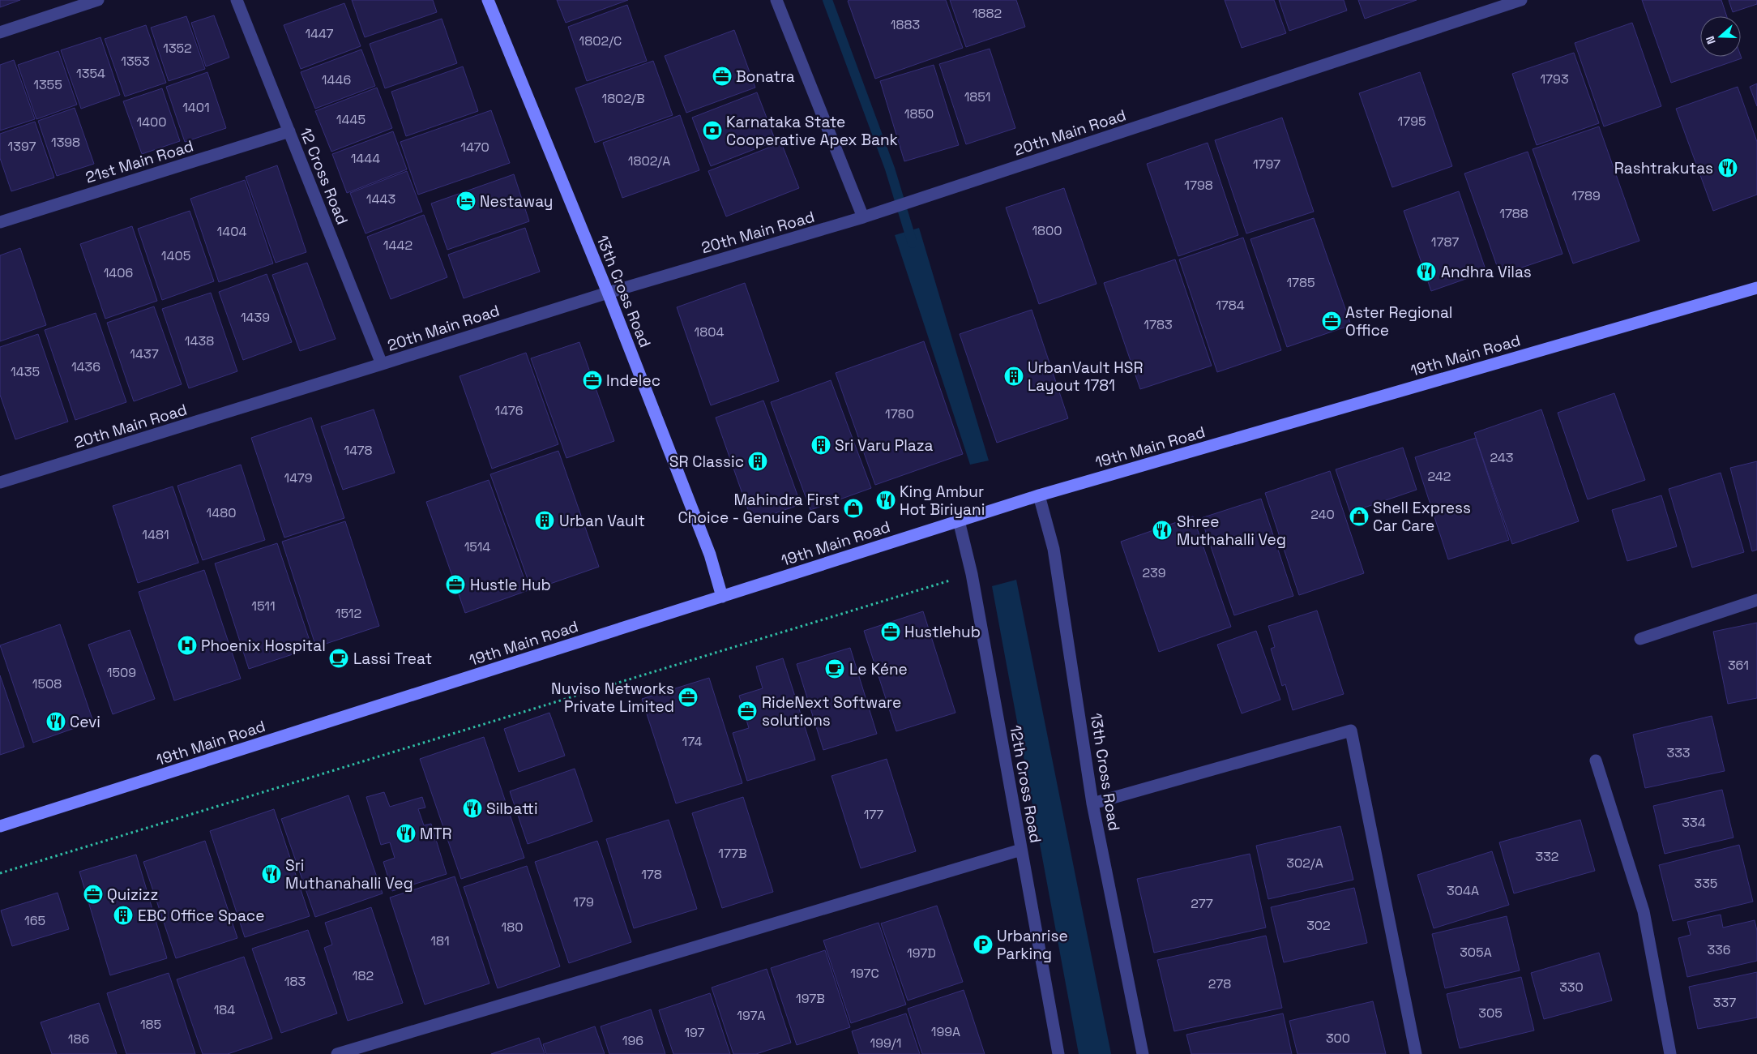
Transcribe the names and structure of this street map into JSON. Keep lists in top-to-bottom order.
{
  "streets": {
    "main road": ["13th Cross Road", "19th Main Road"],
    "street": [
      "20th Main Road",
      "21st Main Road",
      "12 Cross Road",
      "12th Cross Road"
    ]
  },
  "crossings": [
    ["20th Main Road", "12 Cross Road"],
    ["20th Main Road", "13th Cross Road"],
    ["21st Main Road", "12 Cross Road"],
    ["13th Cross Road", "19th Main Road"],
    ["19th Main Road", "12th Cross Road"]
  ],
  "places": {
    "office": [
      "Bonatra",
      "Aster Regional Office",
      "Indelec",
      "Hustle Hub",
      "Hustlehub",
      "Nuviso Networks Private Limited",
      "RideNext Software solutions",
      "Quizizz"
    ],
    "bank": ["Karnataka State Cooperative Apex Bank"],
    "restaurant": [
      "Rashtrakutas",
      "Andhra Vilas",
      "King Ambur Hot Biriyani",
      "Shree Muthahalli Veg",
      "Cevi",
      "Silbatti",
      "MTR",
      "Sri Muthanahalli Veg"
    ],
    "hotel": ["Nestaway"],
    "building": [
      "UrbanVault HSR Layout 1781",
      "Sri Varu Plaza",
      "SR Classic",
      "Urban Vault",
      "EBC Office Space"
    ],
    "shop": ["Mahindra First Choice - Genuine Cars", "Shell Express Car Care"],
    "hospital": ["Phoenix Hospital"],
    "cafe": ["Lassi Treat", "Le Kéne"],
    "parking": ["Urbanrise Parking"]
  },
  "house_numbers": [
    "1882",
    "1883",
    "1447",
    "1802/C",
    "1352",
    "1353",
    "1354",
    "1793",
    "1446",
    "1355",
    "1851",
    "1802/B",
    "1401",
    "1850",
    "1445",
    "1795",
    "1400",
    "1398",
    "1397",
    "1470",
    "1444",
    "1802/A",
    "1797",
    "1798",
    "1789",
    "1443",
    "1788",
    "1800",
    "1404",
    "1787",
    "1442",
    "1405",
    "1406",
    "1785",
    "1784",
    "1439",
    "1783",
    "1804",
    "1438",
    "1437",
    "1436",
    "1435",
    "1476",
    "1780",
    "1478",
    "243",
    "242",
    "1479",
    "1480",
    "240",
    "1481",
    "1514",
    "239",
    "1511",
    "1512",
    "361",
    "1509",
    "1508",
    "174",
    "333",
    "177",
    "334",
    "177B",
    "332",
    "302/A",
    "178",
    "335",
    "304A",
    "179",
    "277",
    "165",
    "302",
    "180",
    "181",
    "336",
    "305A",
    "197D",
    "197C",
    "182",
    "183",
    "278",
    "330",
    "197B",
    "337",
    "184",
    "305",
    "197A",
    "185",
    "199A",
    "197",
    "300",
    "186",
    "196",
    "199/1"
  ],
  "north": "left"
}
